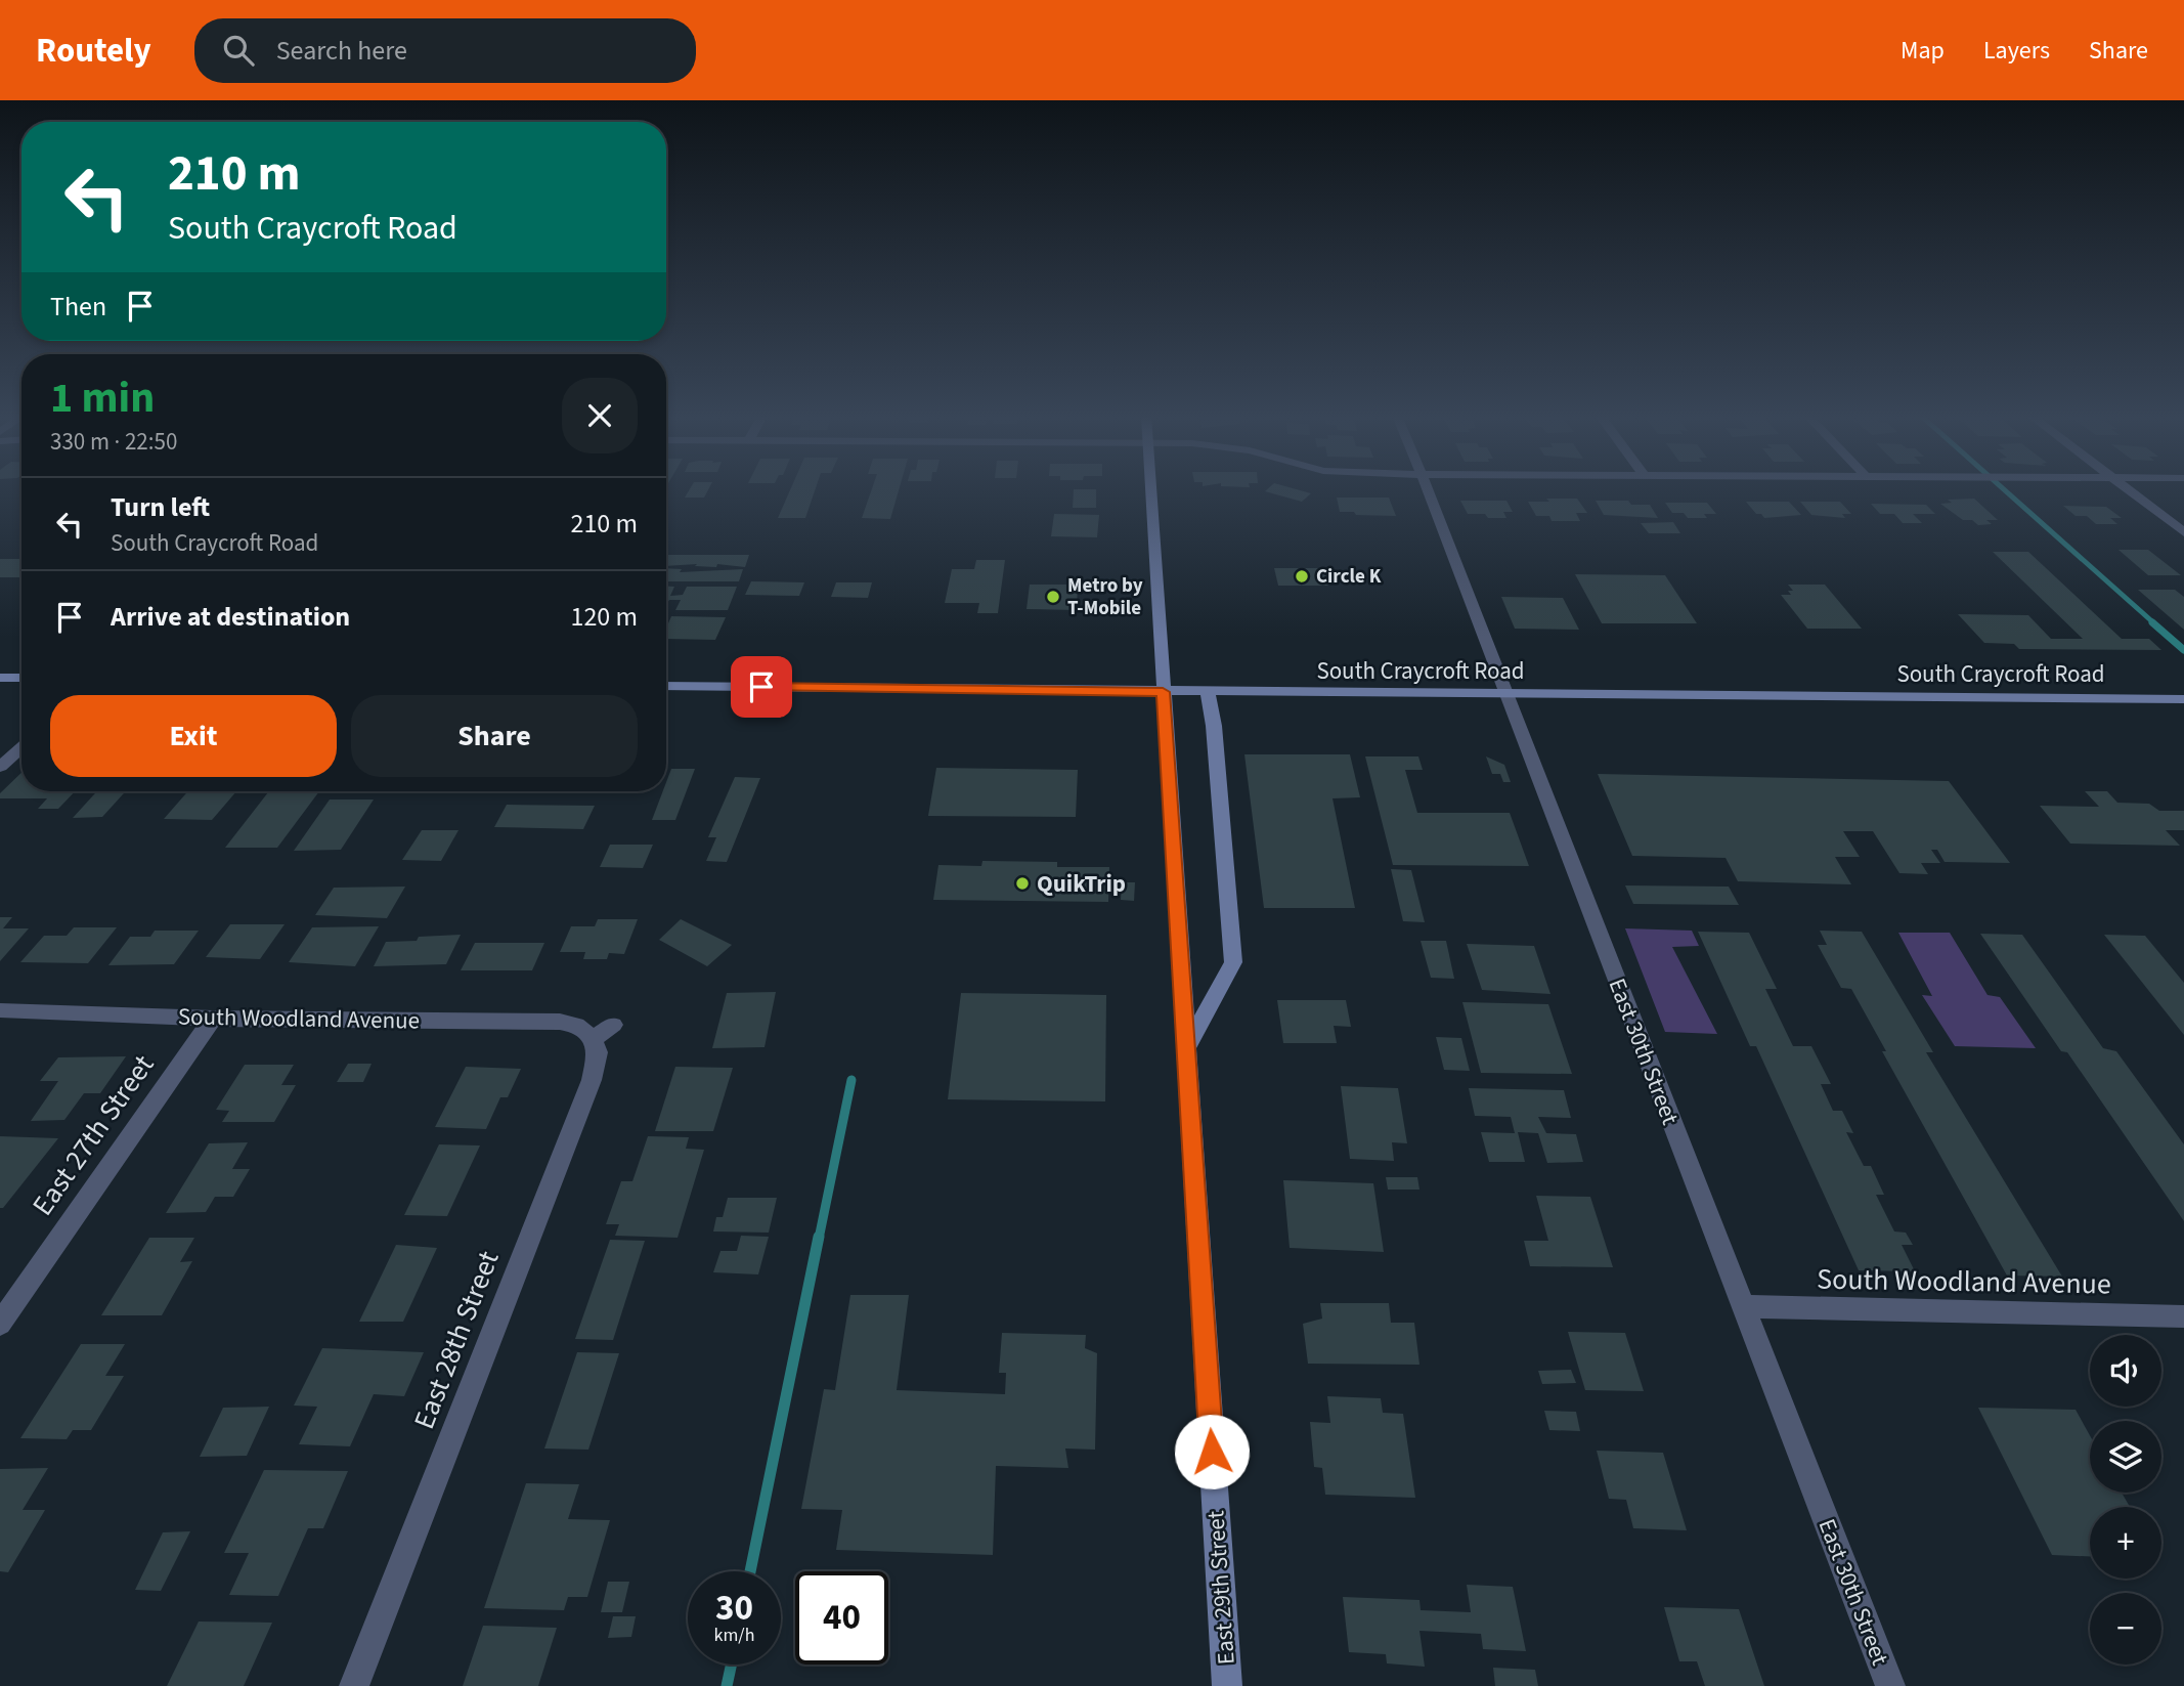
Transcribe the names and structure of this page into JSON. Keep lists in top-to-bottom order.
{
  "streets": {
    "street": [
      "South Craycroft Road",
      "South Woodland Avenue",
      "East 30th Street",
      "East 27th Street",
      "East 28th Street",
      "East 29th Street"
    ]
  },
  "crossings": [
    ["South Craycroft Road", "East 30th Street"],
    ["South Craycroft Road", "East 29th Street"],
    ["South Woodland Avenue", "East 30th Street"],
    ["South Woodland Avenue", "East 27th Street"],
    ["South Woodland Avenue", "East 28th Street"]
  ],
  "places": ["Circle K", "Metro by T-Mobile", "QuikTrip"],
  "page": {
    "header": "Routely",
    "search": "Search here",
    "nav": ["Map", "Layers", "Share"],
    "turn": ["210 m", "South Craycroft Road"],
    "then": "Then",
    "heading": ["1 min", "330 m · 22:50"],
    "list": [
      {
        "name": "Turn left",
        "note": "South Craycroft Road",
        "value": "210 m"
      },
      {
        "name": "Arrive at destination",
        "value": "120 m"
      }
    ],
    "buttons": ["Exit", "Share"],
    "map_buttons": ["+", "−"],
    "speed": "30 km/h",
    "limit": "40"
  }
}
